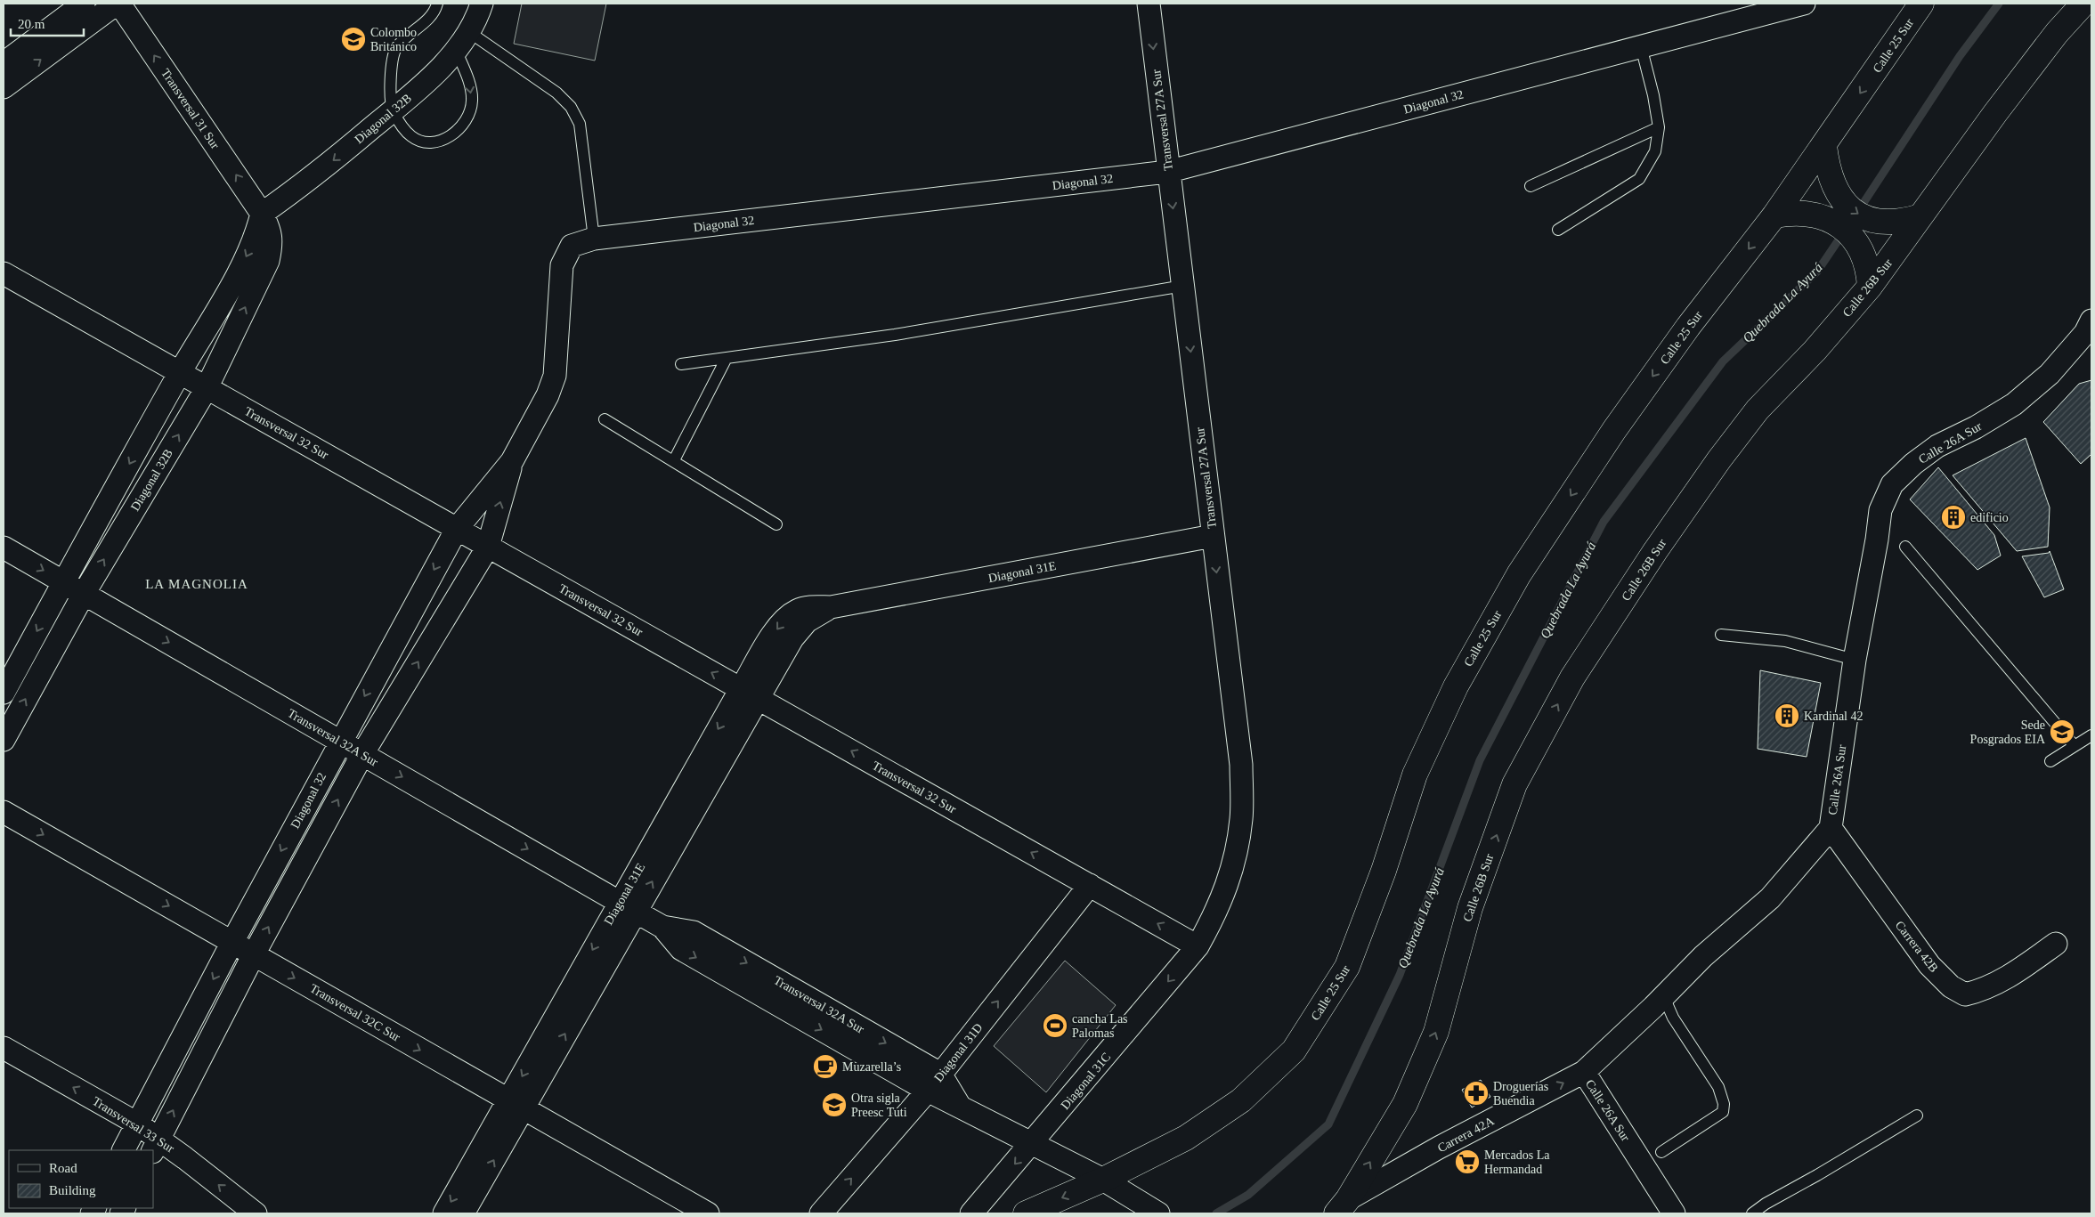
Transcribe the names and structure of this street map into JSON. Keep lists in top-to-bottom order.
{
  "streets": {
    "main road": ["Calle 25 Sur", "Calle 26B Sur"],
    "street": [
      "Diagonal 32",
      "Transversal 31 Sur",
      "Diagonal 32B",
      "Transversal 27A Sur",
      "Transversal 32 Sur",
      "Calle 26A Sur",
      "Diagonal 31E",
      "Transversal 32A Sur",
      "Carrera 42B",
      "Transversal 32C Sur",
      "Diagonal 31D",
      "Diagonal 31C",
      "Transversal 33 Sur",
      "Carrera 42A"
    ]
  },
  "crossings": [
    ["Calle 25 Sur", "Transversal 32A Sur"],
    ["Diagonal 32", "Transversal 27A Sur"],
    ["Diagonal 32", "Transversal 32 Sur"],
    ["Diagonal 32", "Transversal 32A Sur"],
    ["Diagonal 32", "Transversal 32C Sur"],
    ["Diagonal 32", "Transversal 33 Sur"],
    ["Transversal 31 Sur", "Diagonal 32B"],
    ["Diagonal 32B", "Transversal 32 Sur"],
    ["Diagonal 32B", "Transversal 32A Sur"],
    ["Transversal 27A Sur", "Transversal 32 Sur"],
    ["Transversal 27A Sur", "Diagonal 31E"],
    ["Transversal 27A Sur", "Diagonal 31C"],
    ["Calle 26B Sur", "Carrera 42A"],
    ["Transversal 32 Sur", "Diagonal 31E"],
    ["Transversal 32 Sur", "Diagonal 31D"],
    ["Transversal 32 Sur", "Diagonal 31C"],
    ["Calle 26A Sur", "Carrera 42B"],
    ["Calle 26A Sur", "Carrera 42A"],
    ["Diagonal 31E", "Transversal 32A Sur"],
    ["Diagonal 31E", "Transversal 32C Sur"],
    ["Transversal 32A Sur", "Diagonal 31D"],
    ["Transversal 32A Sur", "Diagonal 31C"]
  ],
  "one_way": [
    "Calle 25 Sur",
    "Transversal 31 Sur",
    "Transversal 27A Sur",
    "Calle 26B Sur",
    "Transversal 32 Sur",
    "Transversal 32A Sur",
    "Transversal 32C Sur",
    "Diagonal 31D",
    "Diagonal 31C",
    "Transversal 33 Sur",
    "Carrera 42A"
  ],
  "districts": ["LA MAGNOLIA"],
  "water": ["Quebrada La Ayurá"],
  "places": {
    "school or university": ["Colombo Británico", "Sede Posgrados EIA", "Otra sigla Preesc Tuti"],
    "building": ["edificio", "Kardinal 42"],
    "sports": ["cancha Las Palomas"],
    "cafe": ["Muzarella’s"],
    "pharmacy": ["Droguerías Buendia"],
    "supermarket": ["Mercados La Hermandad"]
  },
  "legend": ["Road", "Building"],
  "scale_bar": "20 m"
}
